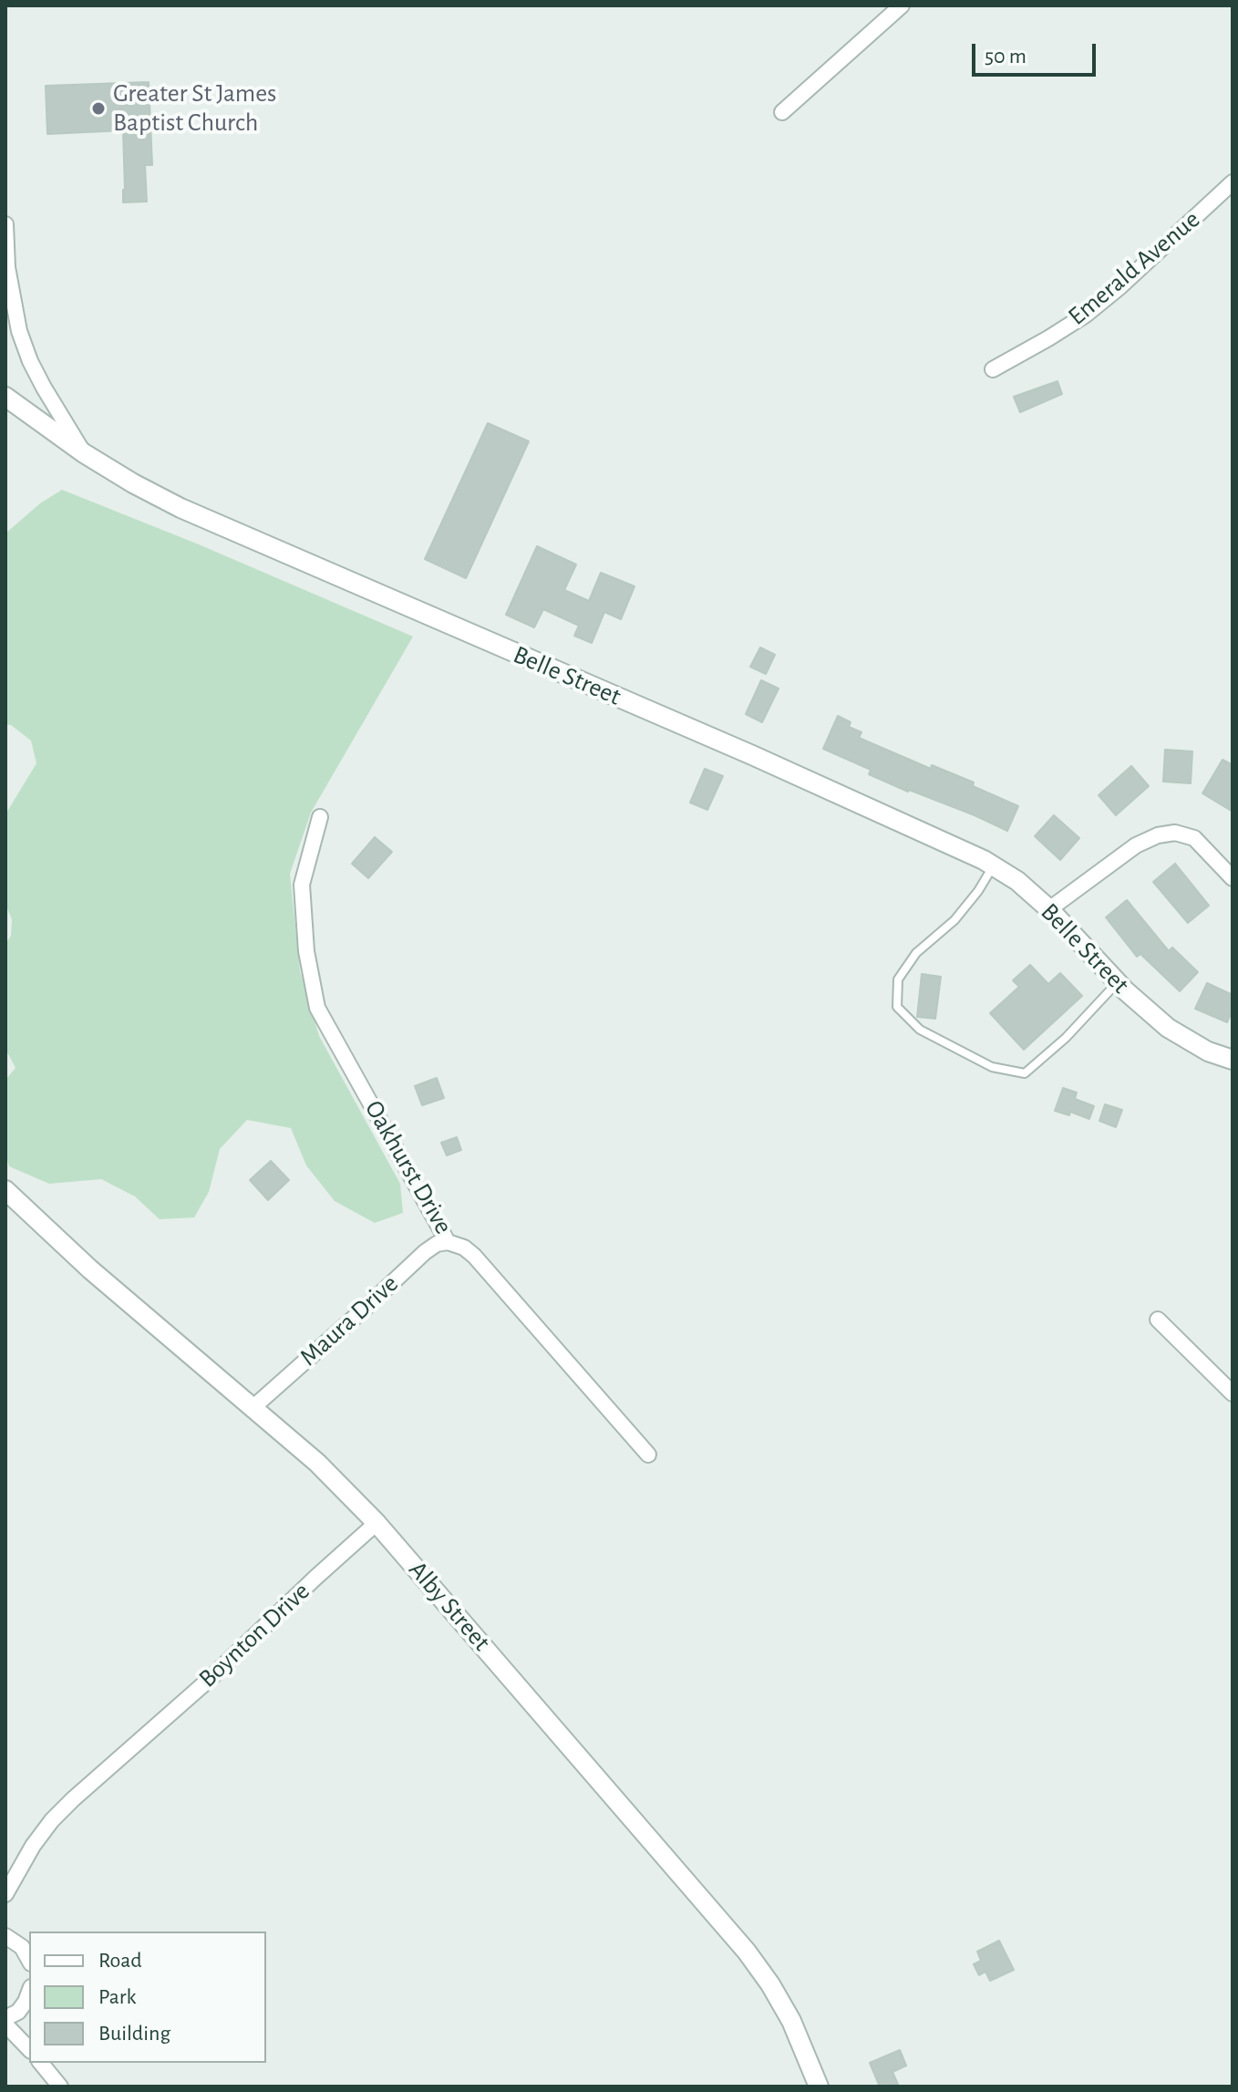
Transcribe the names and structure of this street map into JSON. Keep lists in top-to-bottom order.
{
  "streets": {
    "street": [
      "Emerald Avenue",
      "Belle Street",
      "Oakhurst Drive",
      "Maura Drive",
      "Alby Street",
      "Boynton Drive"
    ]
  },
  "crossings": [
    ["Oakhurst Drive", "Maura Drive"],
    ["Maura Drive", "Alby Street"],
    ["Alby Street", "Boynton Drive"]
  ],
  "places": ["Greater St James Baptist Church"],
  "legend": ["Road", "Park", "Building"],
  "scale_bar": "50 m"
}
